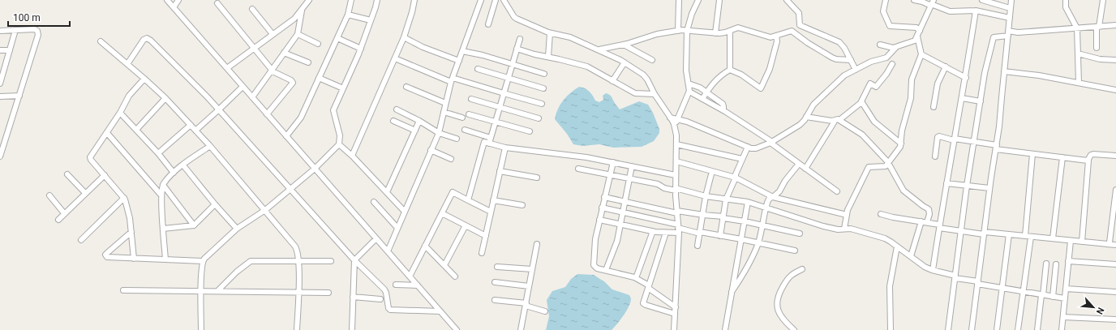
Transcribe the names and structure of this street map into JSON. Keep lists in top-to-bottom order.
{
  "scale_bar": "100 m",
  "north": "bottom right"
}
